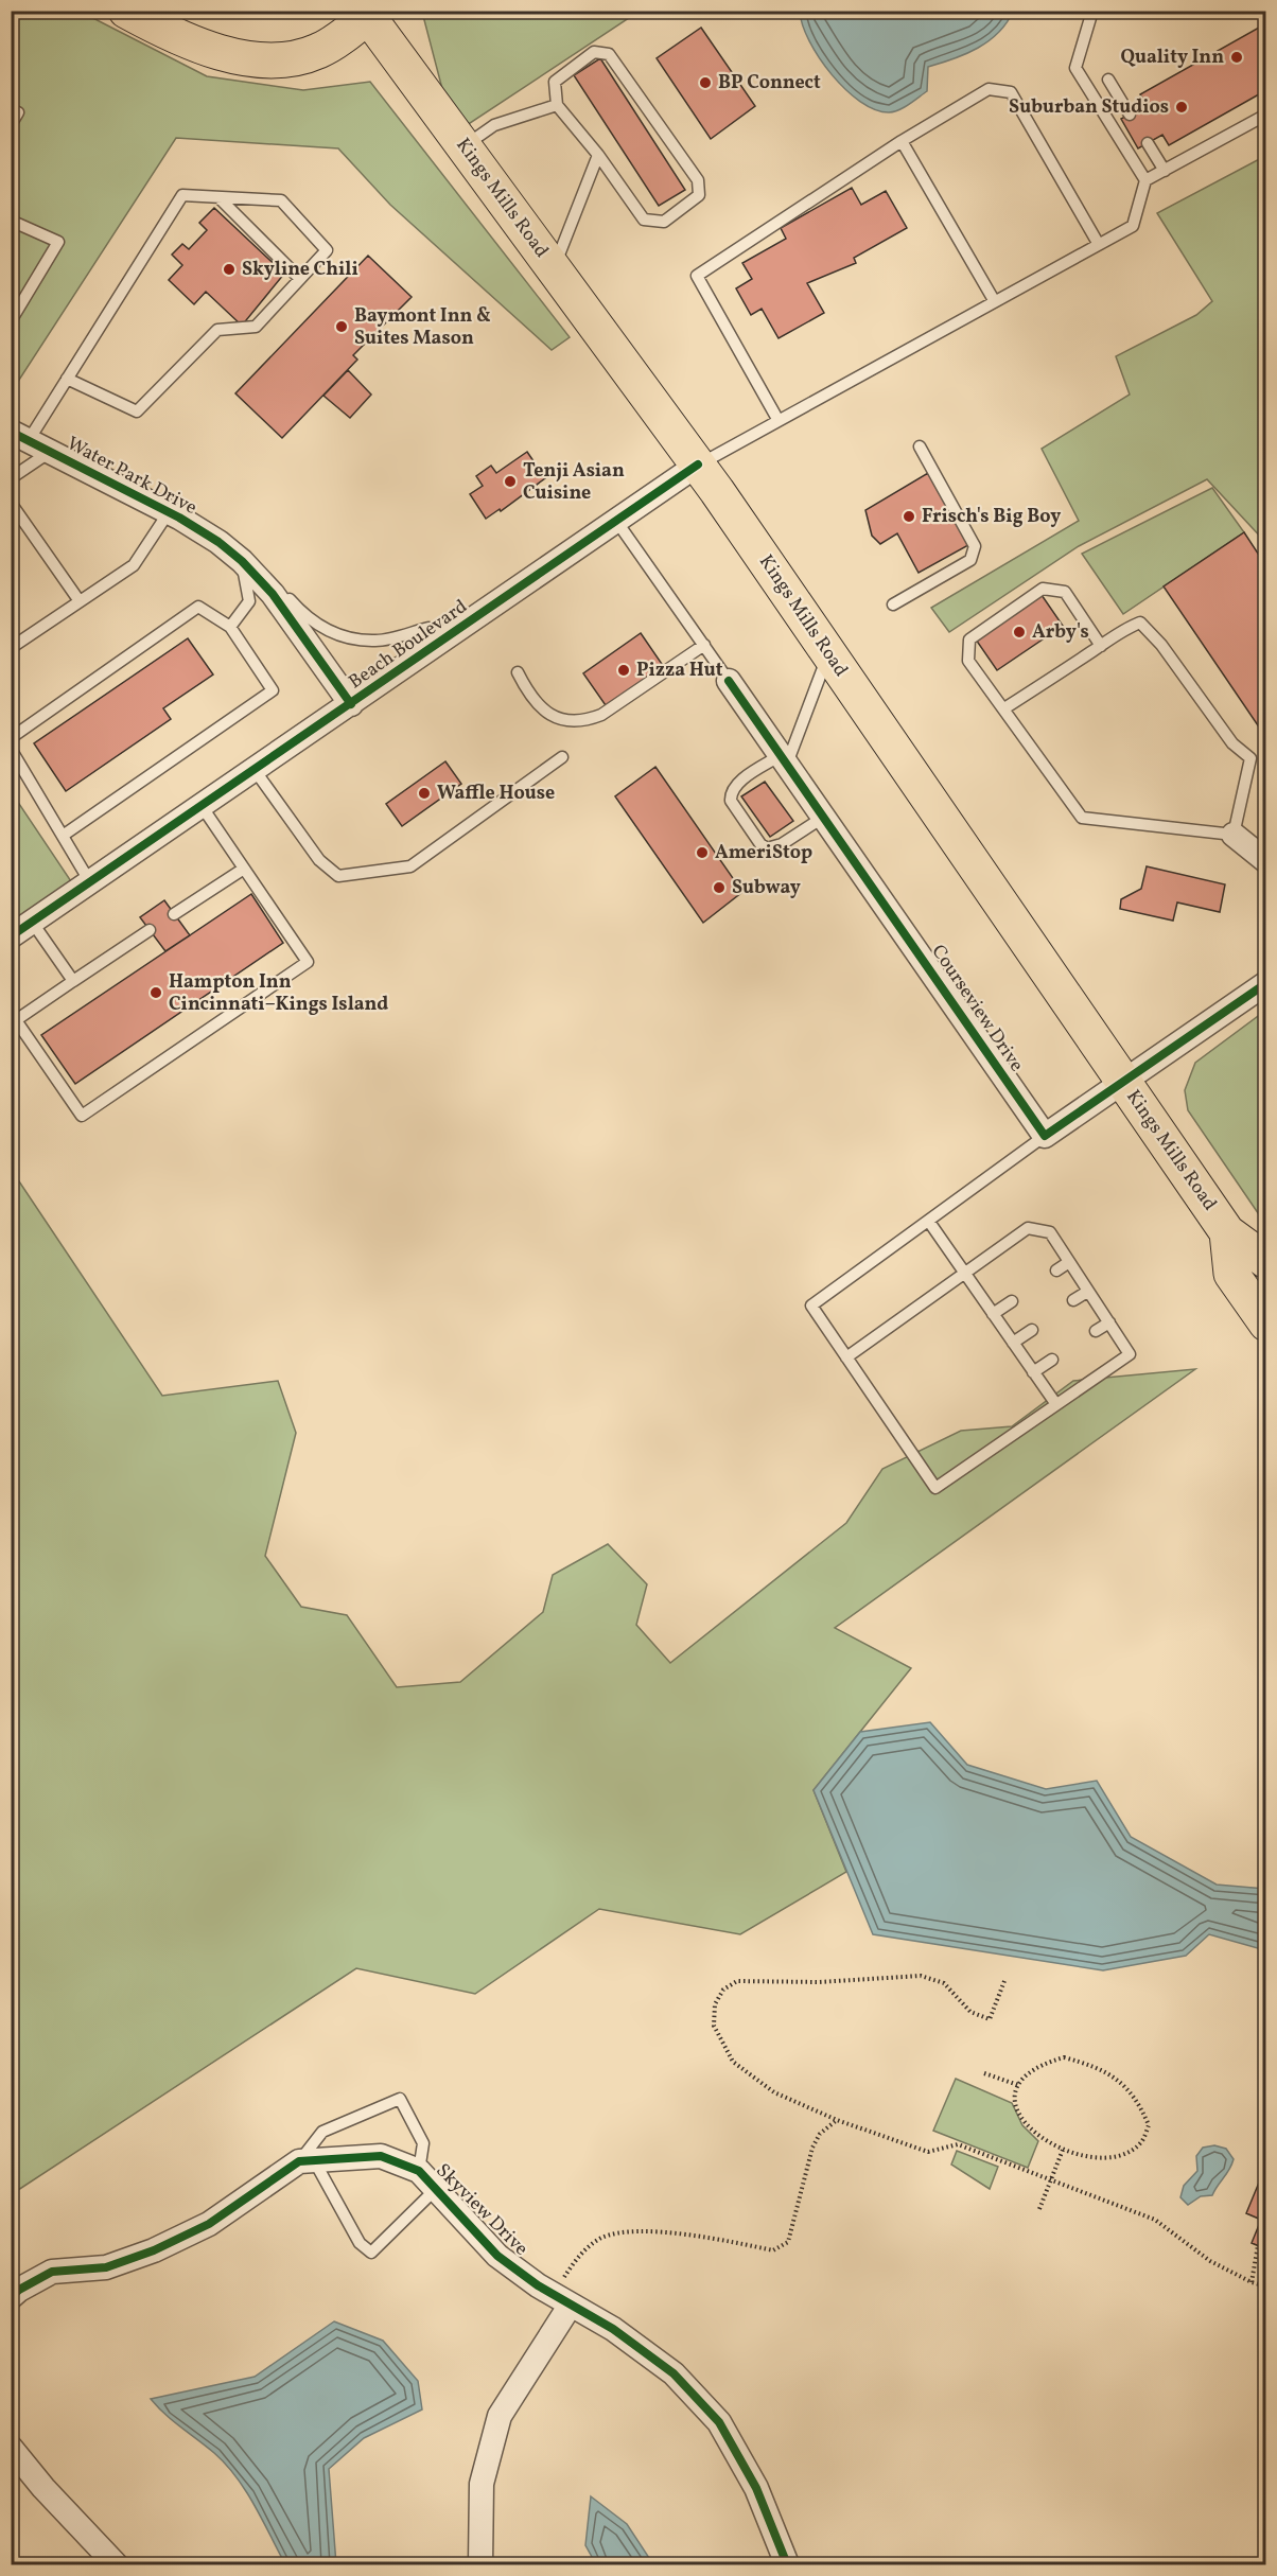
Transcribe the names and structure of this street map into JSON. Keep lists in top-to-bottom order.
{
  "streets": {
    "main road": ["Kings Mills Road"],
    "street": [
      "Water Park Drive",
      "Beach Boulevard",
      "Courseview Drive",
      "Skyview Drive"
    ]
  },
  "crossings": [
    ["Kings Mills Road", "Beach Boulevard"],
    ["Water Park Drive", "Beach Boulevard"]
  ],
  "places": [
    "Quality Inn",
    "BP Connect",
    "Suburban Studios",
    "Skyline Chili",
    "Baymont Inn & Suites Mason",
    "Tenji Asian Cuisine",
    "Frisch's Big Boy",
    "Arby's",
    "Pizza Hut",
    "Waffle House",
    "AmeriStop",
    "Subway",
    "Hampton Inn Cincinnati–Kings Island"
  ]
}
